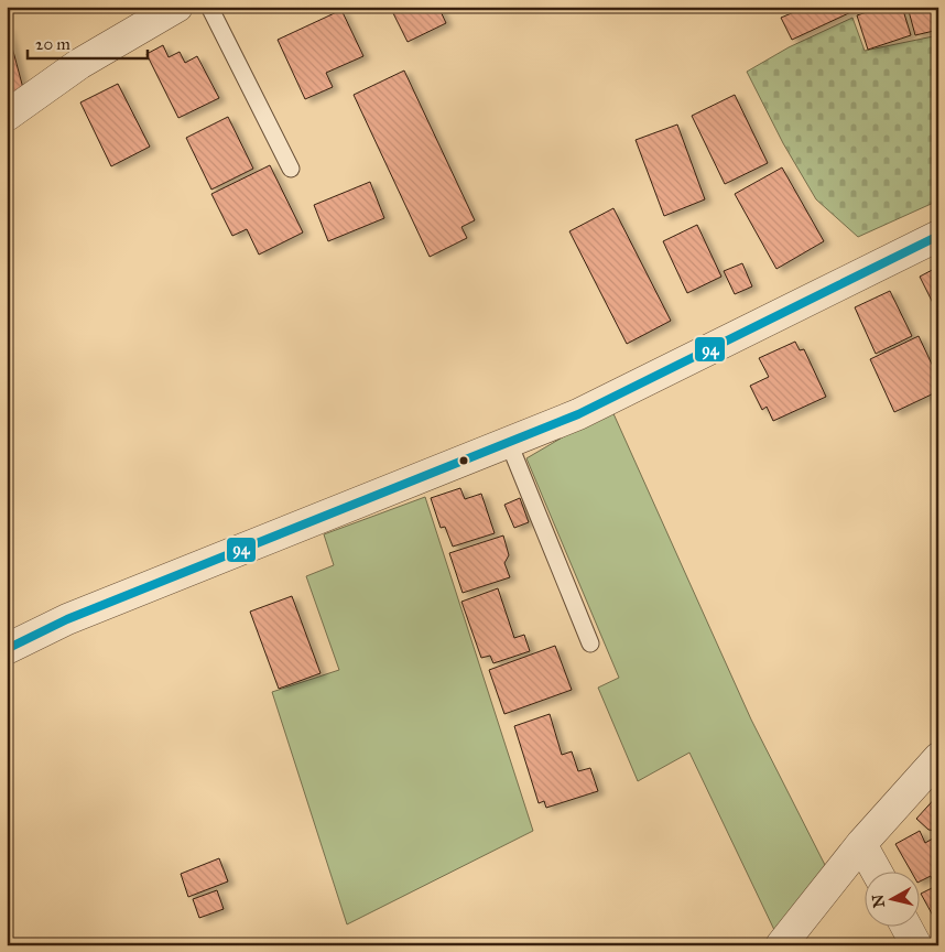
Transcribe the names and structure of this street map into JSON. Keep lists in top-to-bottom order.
{
  "lines": ["transit line 94"],
  "scale_bar": "20 m",
  "north": "left"
}
